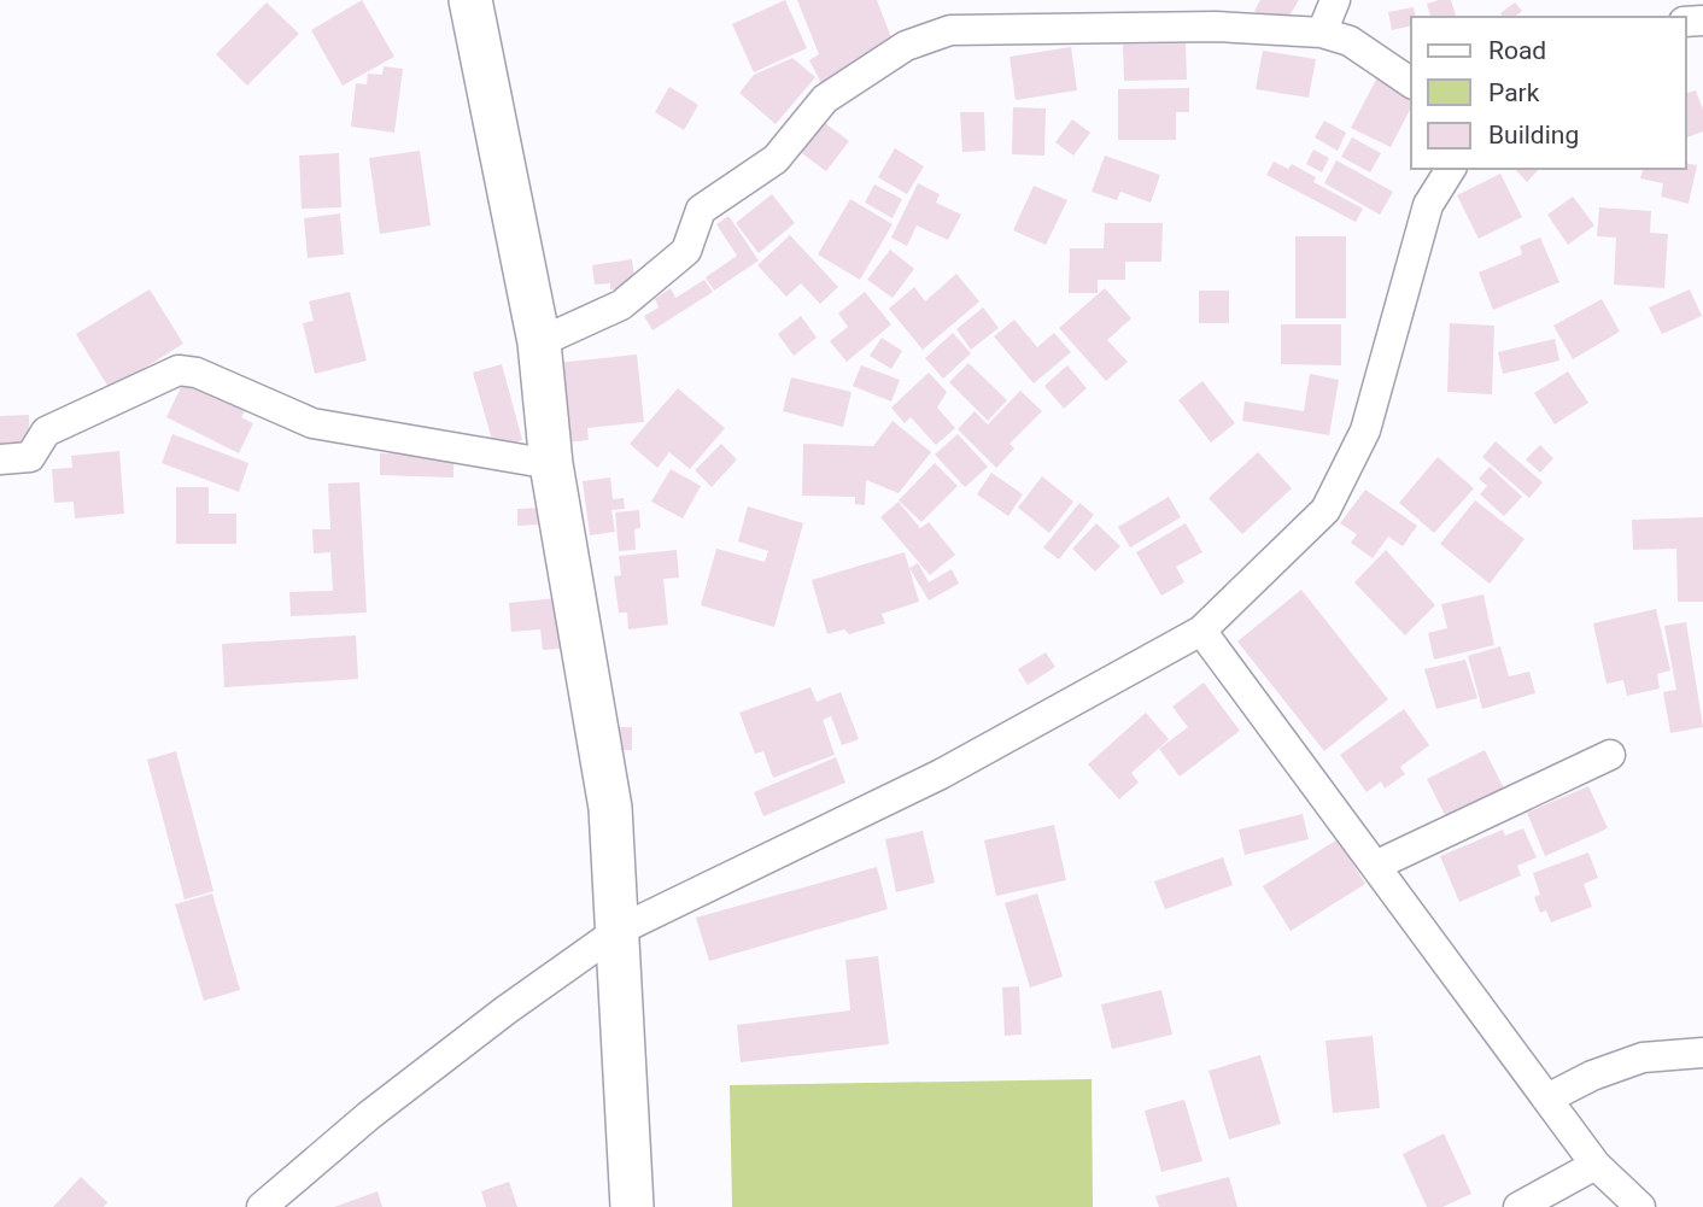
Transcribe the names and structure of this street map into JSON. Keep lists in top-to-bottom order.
{
  "legend": ["Road", "Park", "Building"]
}
